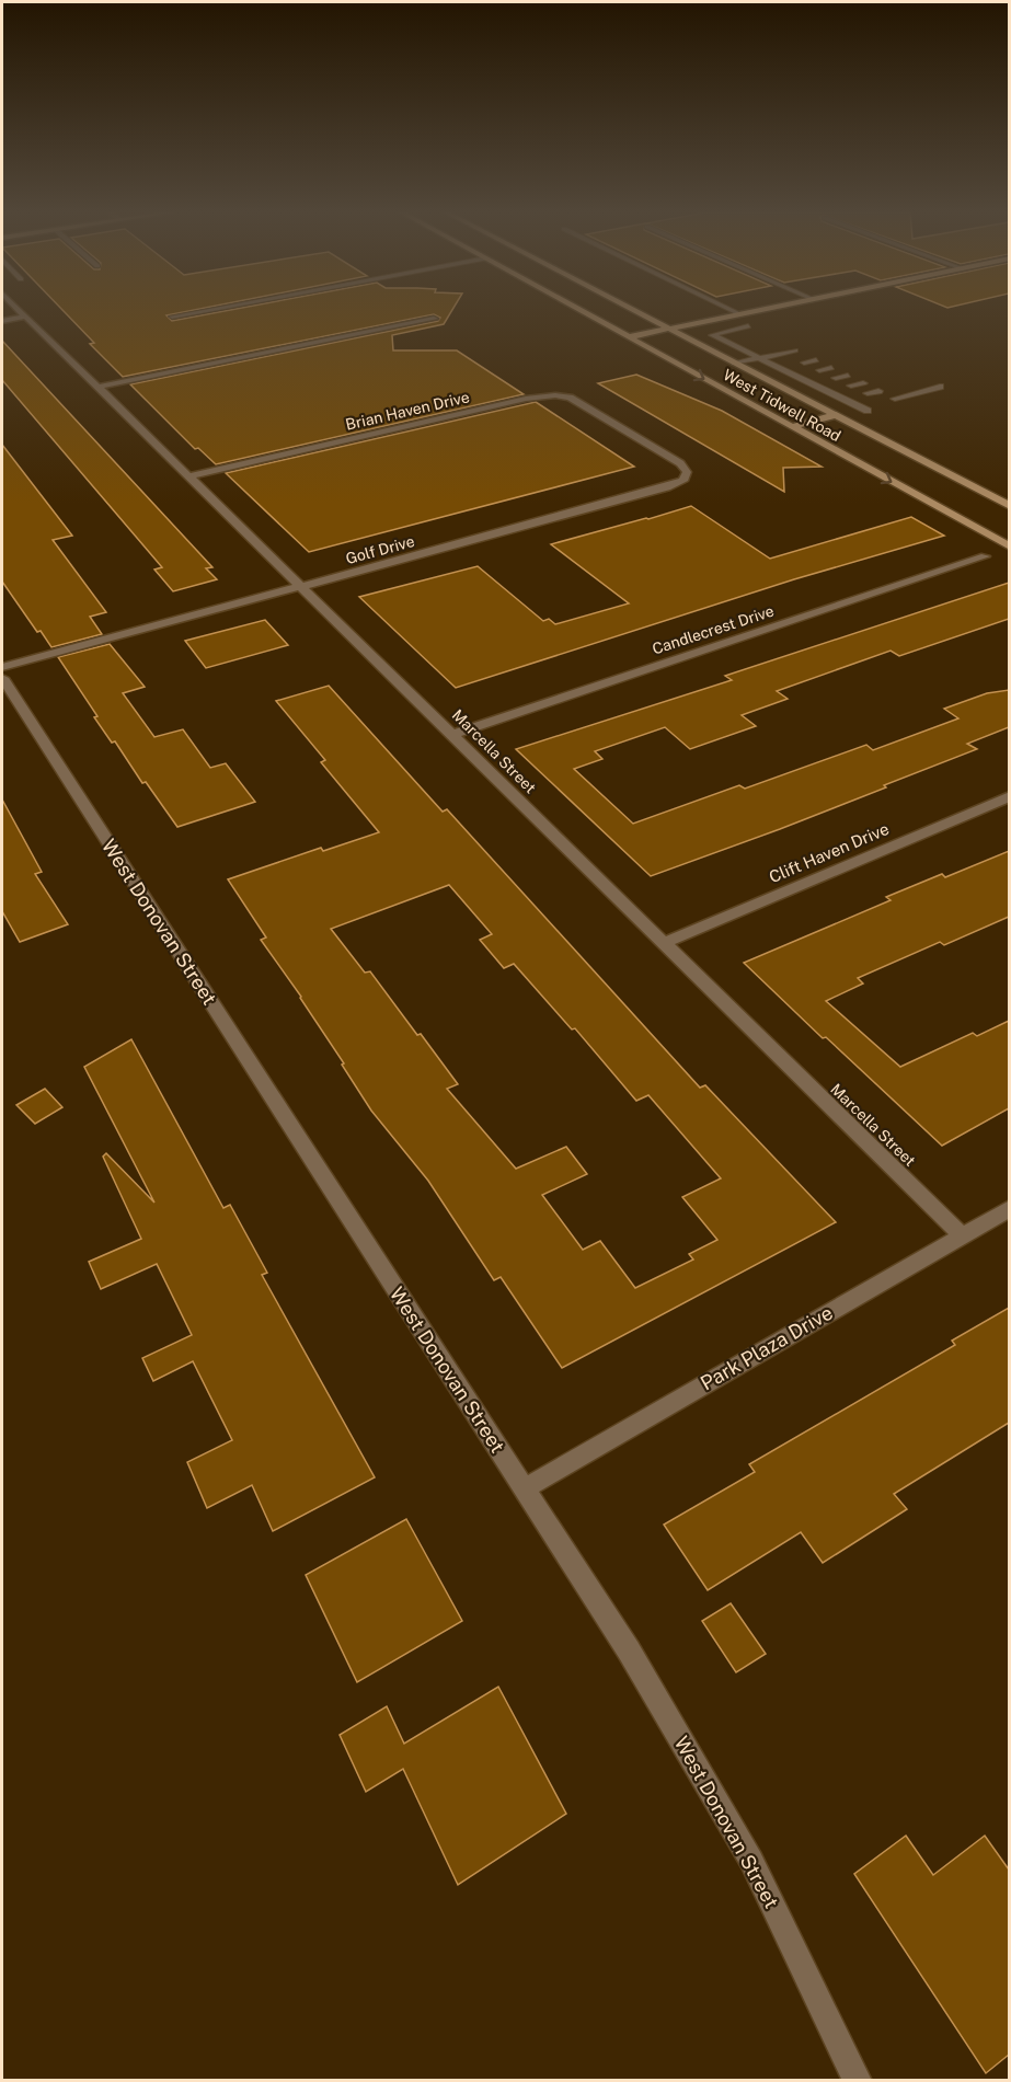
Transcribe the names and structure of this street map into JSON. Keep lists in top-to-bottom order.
{
  "streets": {
    "main road": ["West Tidwell Road"],
    "street": [
      "Brian Haven Drive",
      "Golf Drive",
      "Candlecrest Drive",
      "Marcella Street",
      "Clift Haven Drive",
      "West Donovan Street",
      "Park Plaza Drive"
    ]
  },
  "crossings": [
    ["Brian Haven Drive", "Golf Drive"],
    ["Brian Haven Drive", "Marcella Street"],
    ["Golf Drive", "Marcella Street"],
    ["Candlecrest Drive", "Marcella Street"],
    ["Marcella Street", "Clift Haven Drive"],
    ["Marcella Street", "Park Plaza Drive"],
    ["West Donovan Street", "Park Plaza Drive"]
  ]
}
